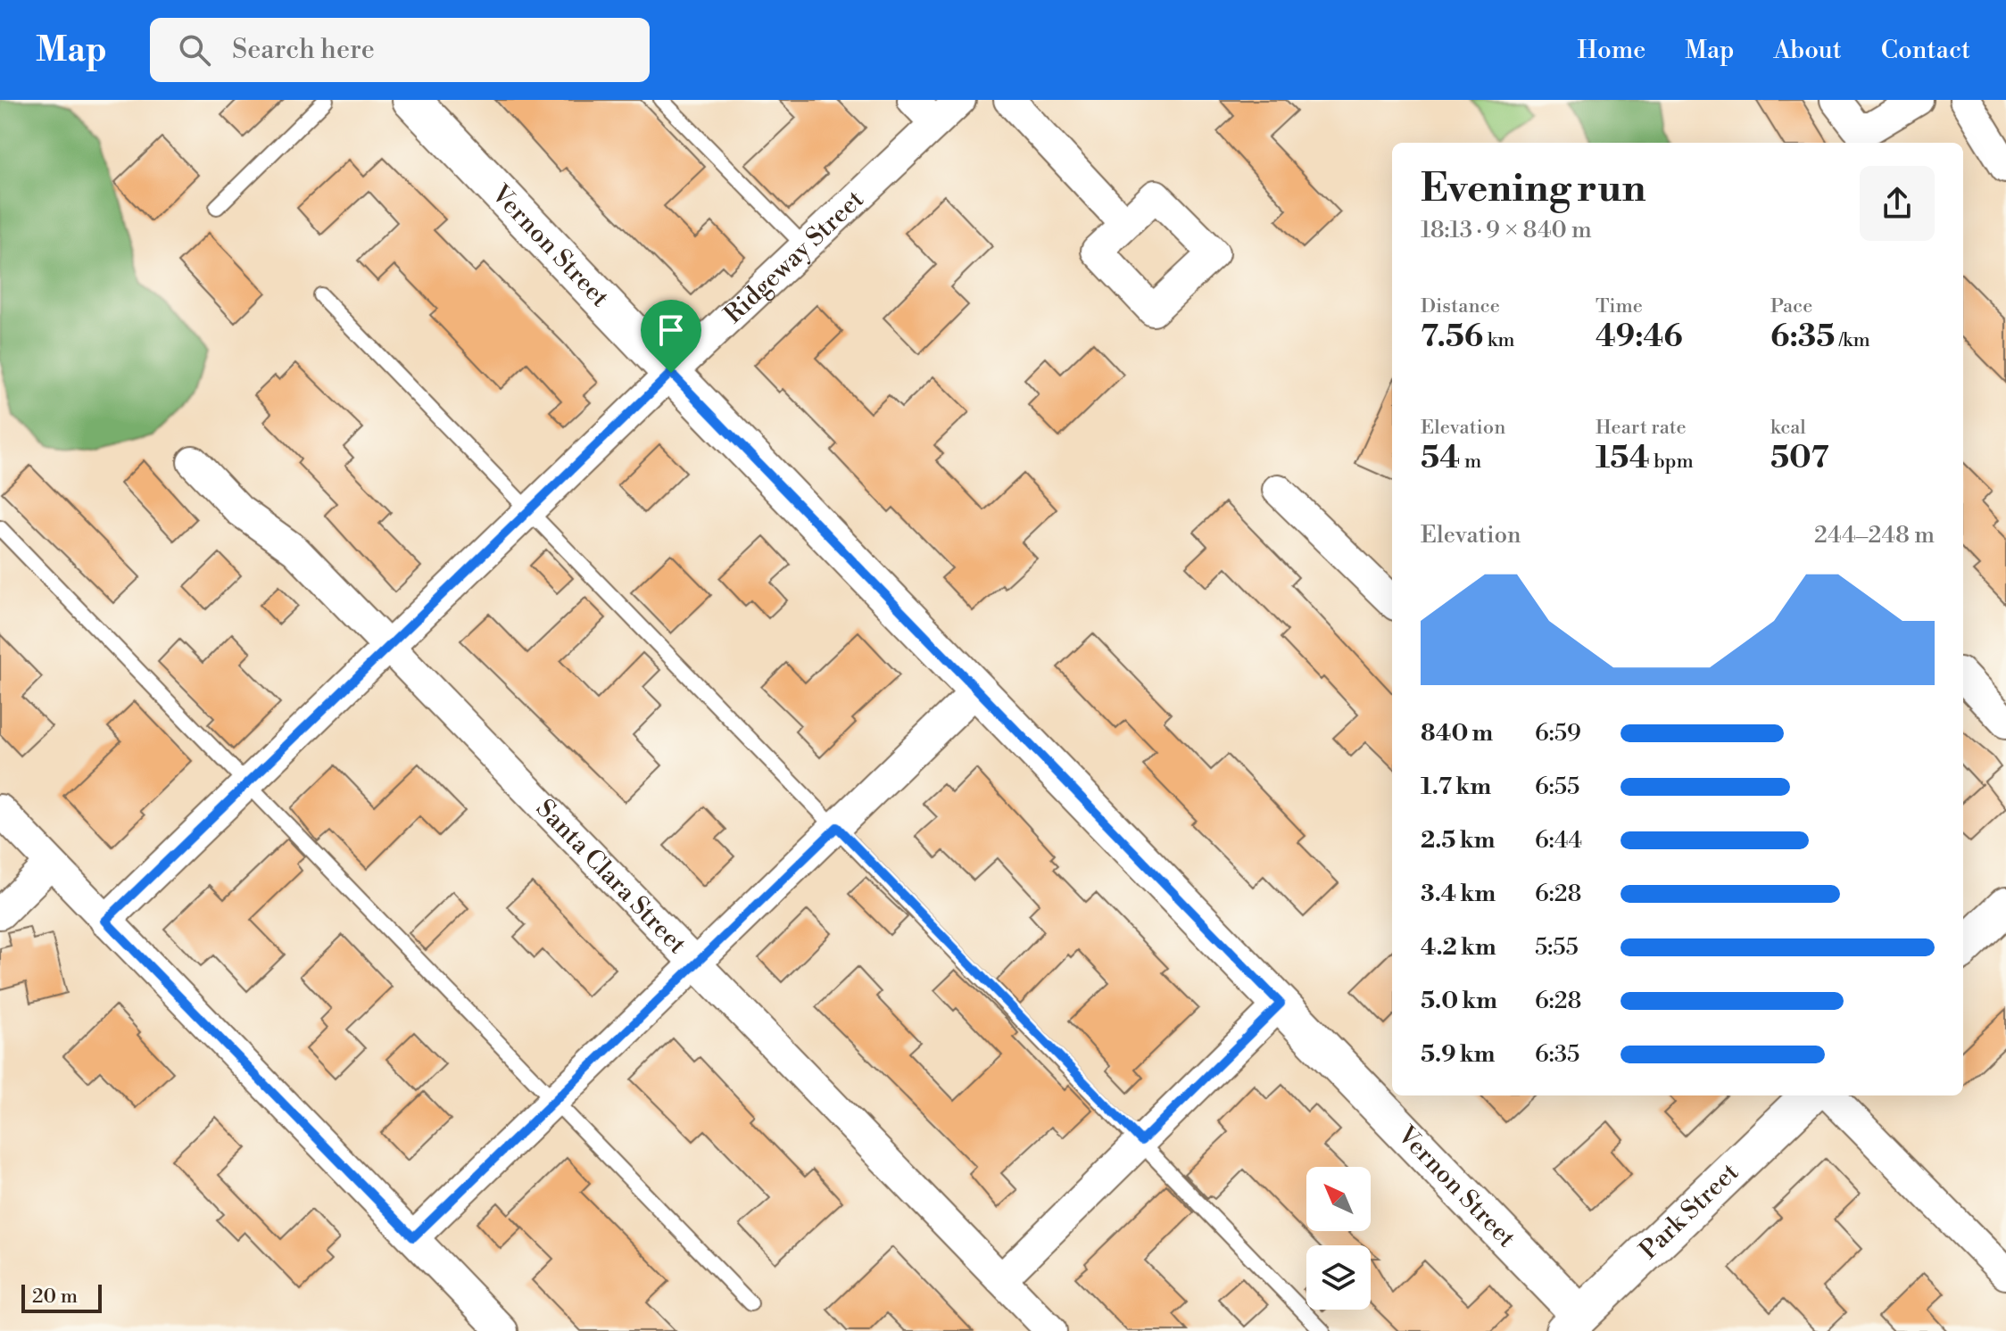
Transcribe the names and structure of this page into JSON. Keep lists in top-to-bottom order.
{
  "streets": {
    "street": [
      "Vernon Street",
      "Ridgeway Street",
      "Santa Clara Street",
      "Park Street"
    ]
  },
  "crossings": [
    ["Vernon Street", "Ridgeway Street"],
    ["Vernon Street", "Park Street"],
    ["Ridgeway Street", "Santa Clara Street"]
  ],
  "scale_bar": "20 m",
  "north": "top left",
  "page": {
    "header": "Map",
    "search": "Search here",
    "nav": [
      "Home",
      "Map",
      "About",
      "Contact"
    ],
    "heading": ["Evening run", "18:13 · 9 × 840 m"],
    "stats": [
      ["Distance", "7.56 km"],
      ["Time", "49:46"],
      ["Pace", "6:35 /km"],
      ["Elevation", "54 m"],
      ["Heart rate", "154 bpm"],
      ["kcal", "507"]
    ],
    "chart": ["Elevation", "244–248 m"],
    "list": [
      {
        "name": "840 m",
        "note": "6:59"
      },
      {
        "name": "1.7 km",
        "note": "6:55"
      },
      {
        "name": "2.5 km",
        "note": "6:44"
      },
      {
        "name": "3.4 km",
        "note": "6:28"
      },
      {
        "name": "4.2 km",
        "note": "5:55"
      },
      {
        "name": "5.0 km",
        "note": "6:28"
      },
      {
        "name": "5.9 km",
        "note": "6:35"
      }
    ],
    "scale": "20 m"
  }
}
